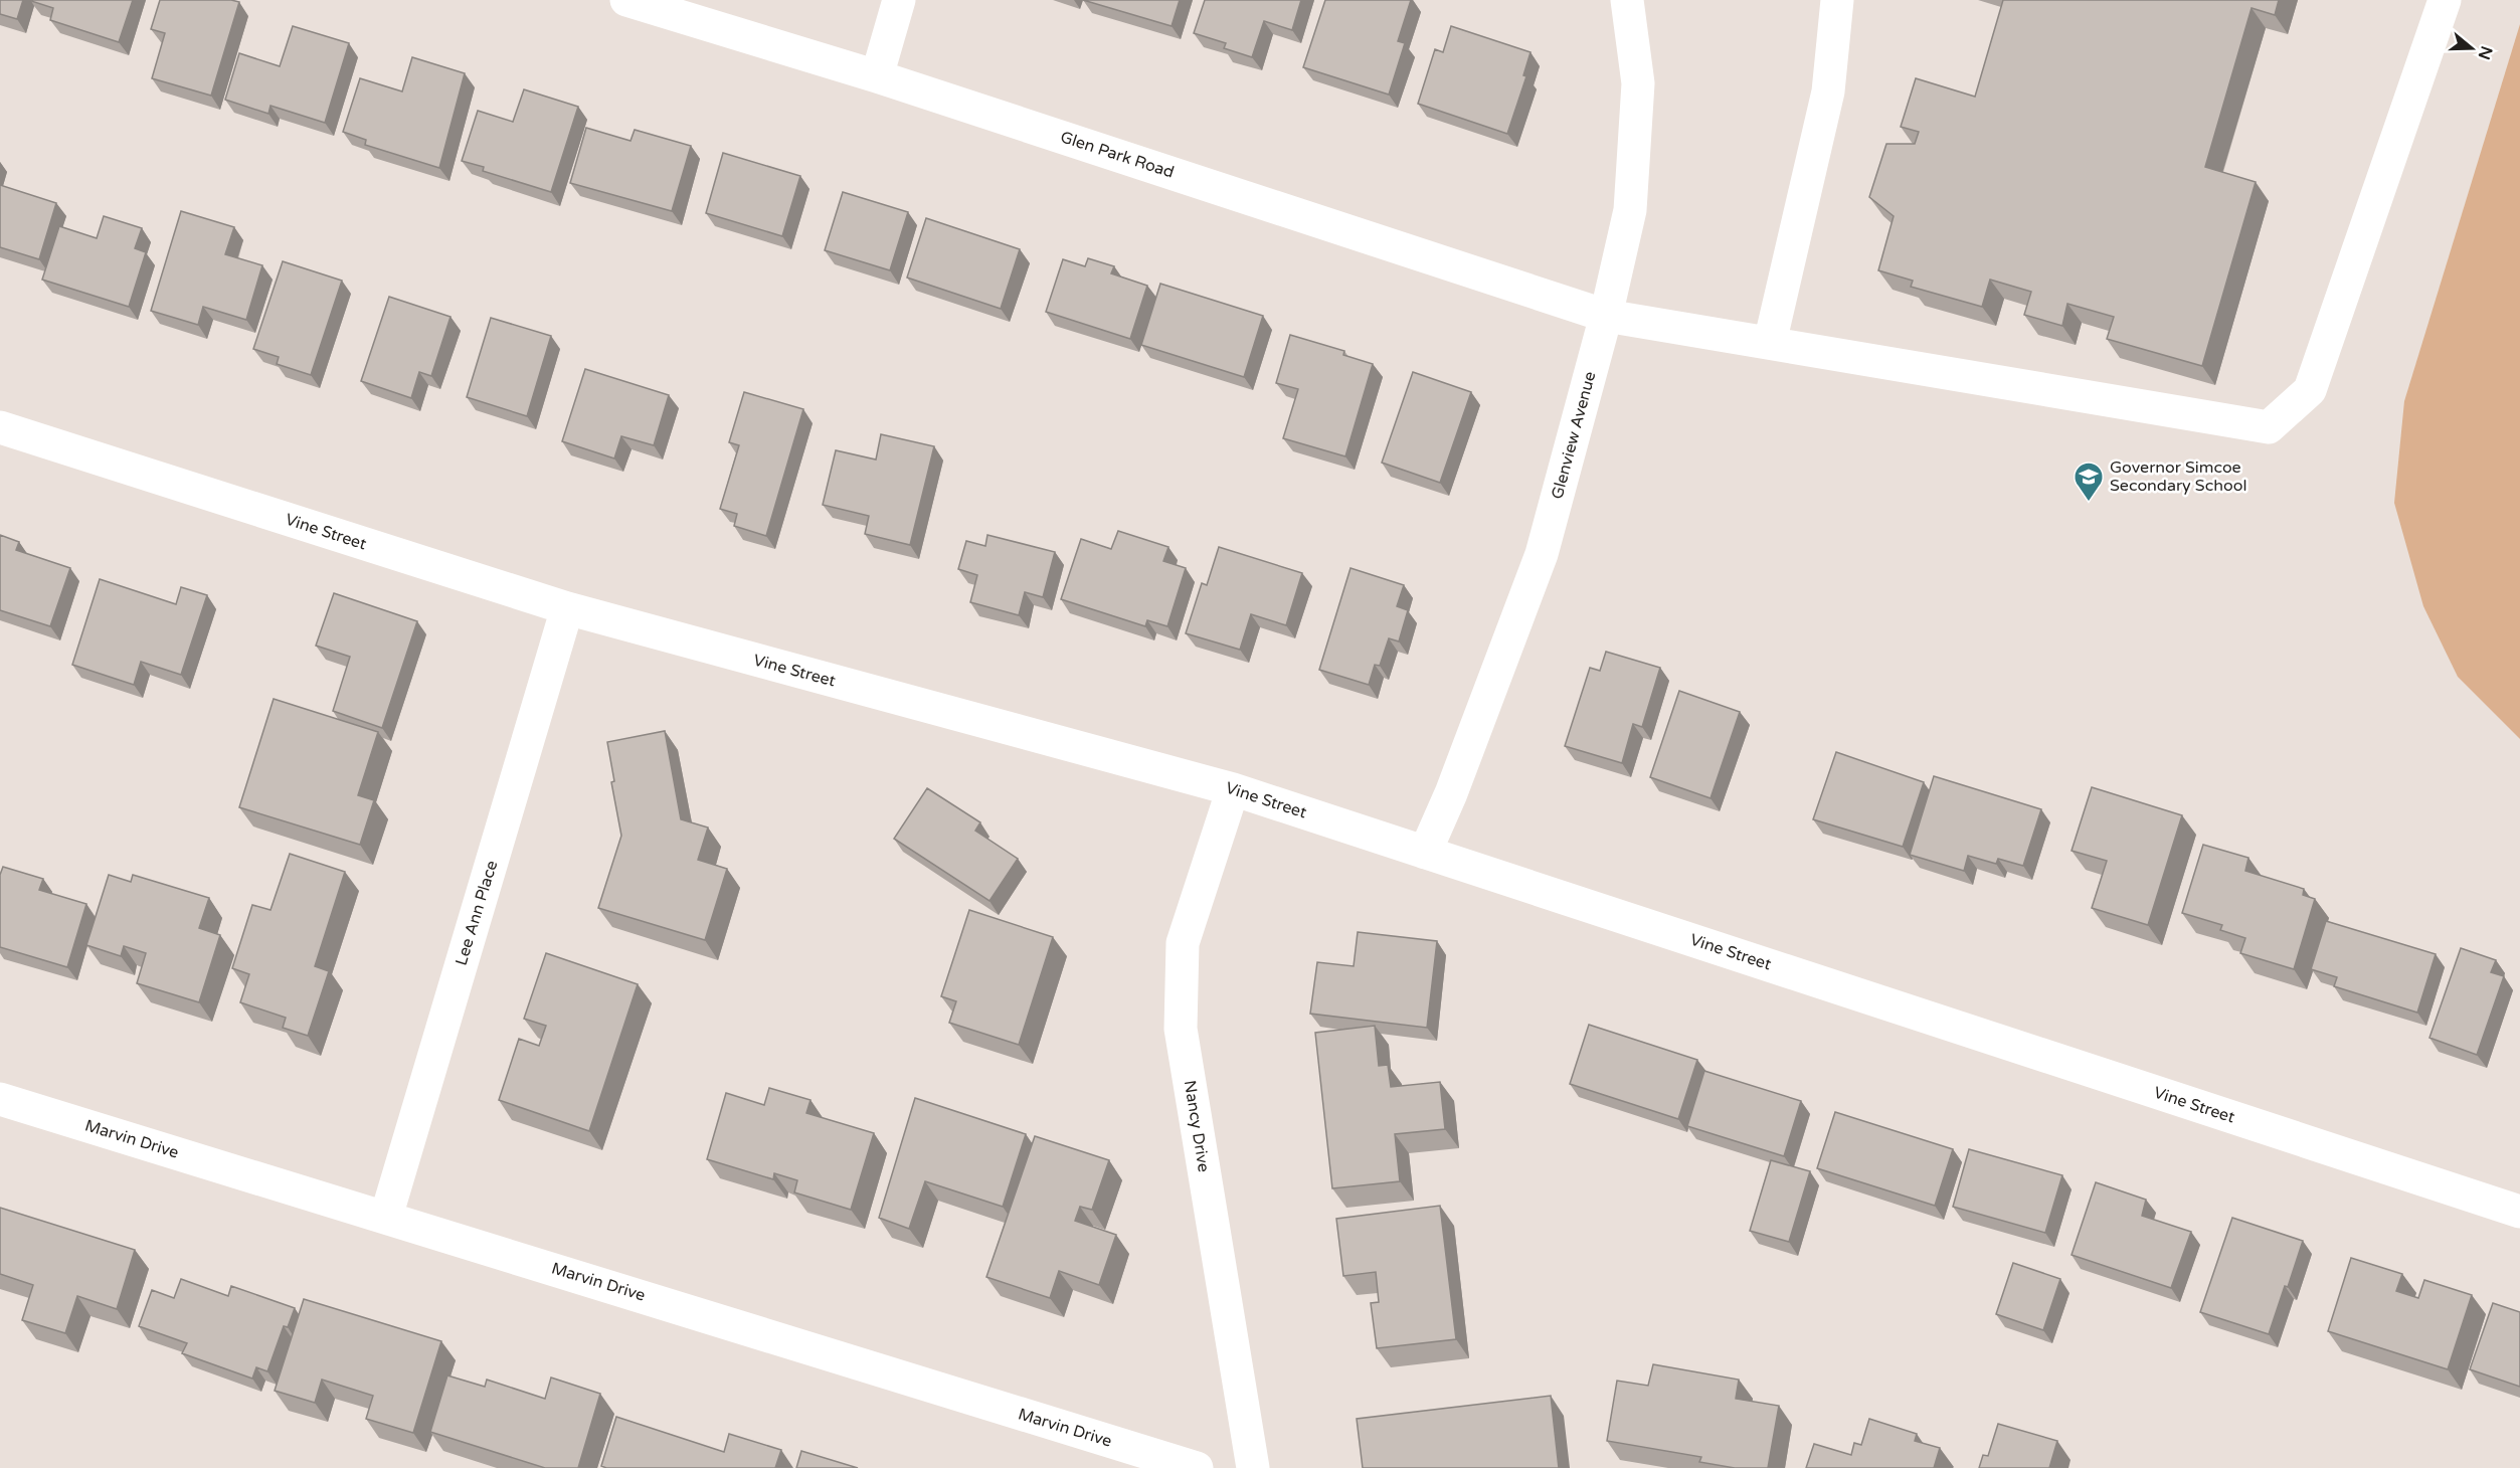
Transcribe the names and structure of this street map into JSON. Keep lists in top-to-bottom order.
{
  "streets": {
    "street": [
      "Glen Park Road",
      "Glenview Avenue",
      "Vine Street",
      "Lee Ann Place",
      "Nancy Drive",
      "Marvin Drive"
    ]
  },
  "crossings": [
    ["Glen Park Road", "Glenview Avenue"],
    ["Glenview Avenue", "Vine Street"],
    ["Vine Street", "Lee Ann Place"],
    ["Vine Street", "Nancy Drive"],
    ["Lee Ann Place", "Marvin Drive"]
  ],
  "places": {
    "school or university": ["Governor Simcoe Secondary School"]
  },
  "north": "right"
}
